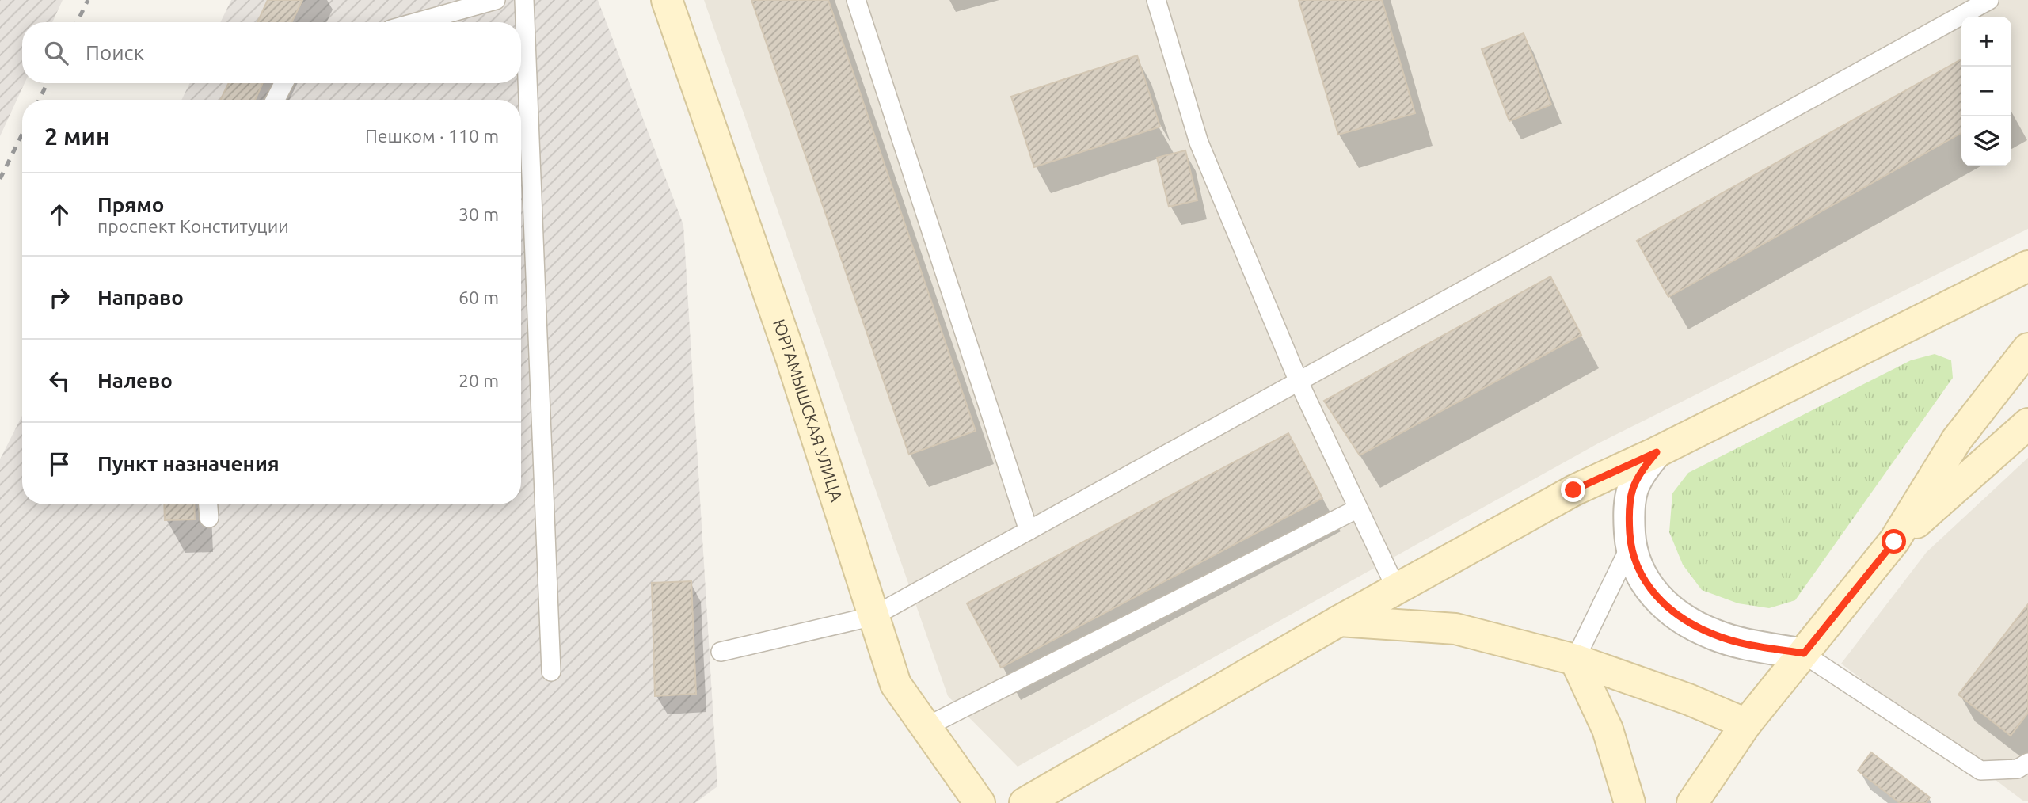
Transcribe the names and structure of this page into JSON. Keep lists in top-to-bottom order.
{
  "streets": {
    "street": ["ЮРГАМЫШСКАЯ УЛИЦА"]
  },
  "page": {
    "map_buttons": ["+", "−"],
    "search": "Поиск",
    "heading": ["2 мин", "Пешком · 110 m"],
    "list": [
      ["Прямо", "проспект Конституции", "30 m"],
      ["Направо", "60 m"],
      ["Налево", "20 m"],
      "Пункт назначения"
    ]
  }
}
